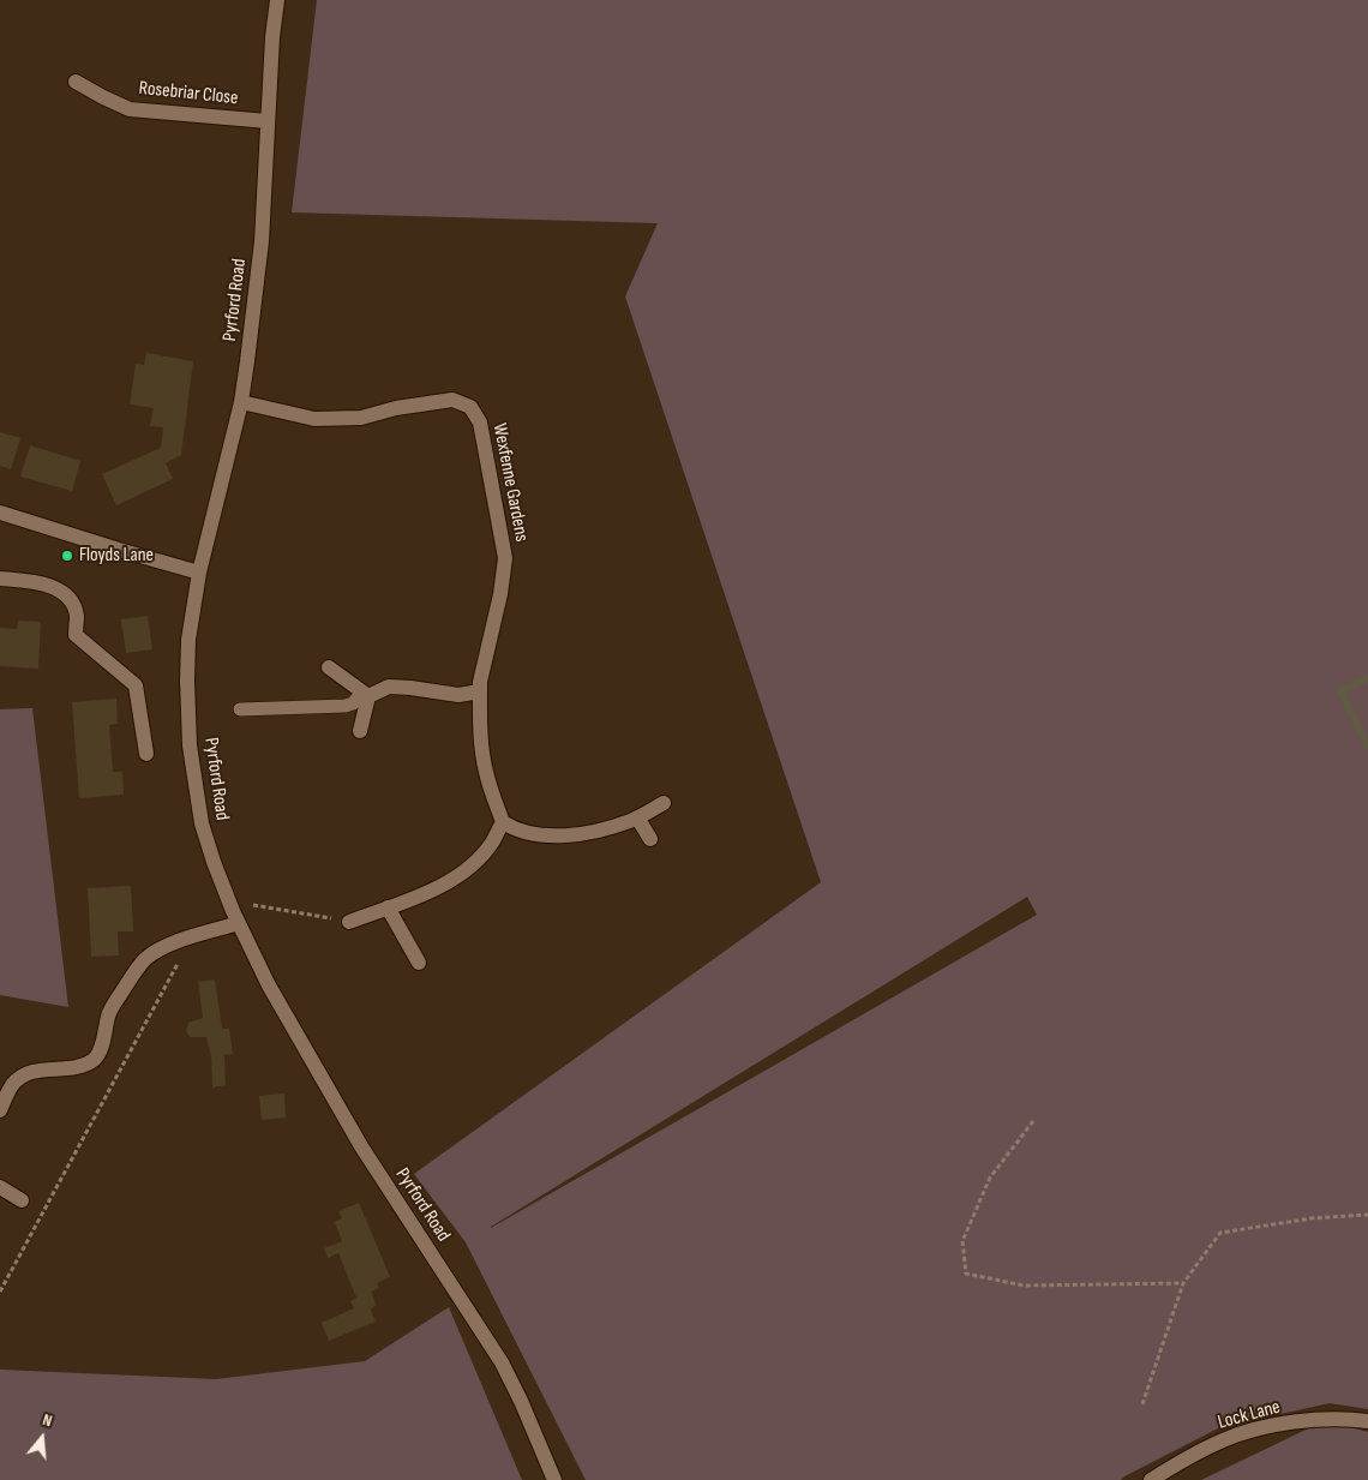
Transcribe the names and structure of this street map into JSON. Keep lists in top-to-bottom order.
{
  "streets": {
    "street": [
      "Rosebriar Close",
      "Pyrford Road",
      "Wexfenne Gardens",
      "Lock Lane"
    ]
  },
  "crossings": [
    ["Rosebriar Close", "Pyrford Road"],
    ["Pyrford Road", "Wexfenne Gardens"]
  ],
  "places": ["Floyds Lane"],
  "north": "top"
}
